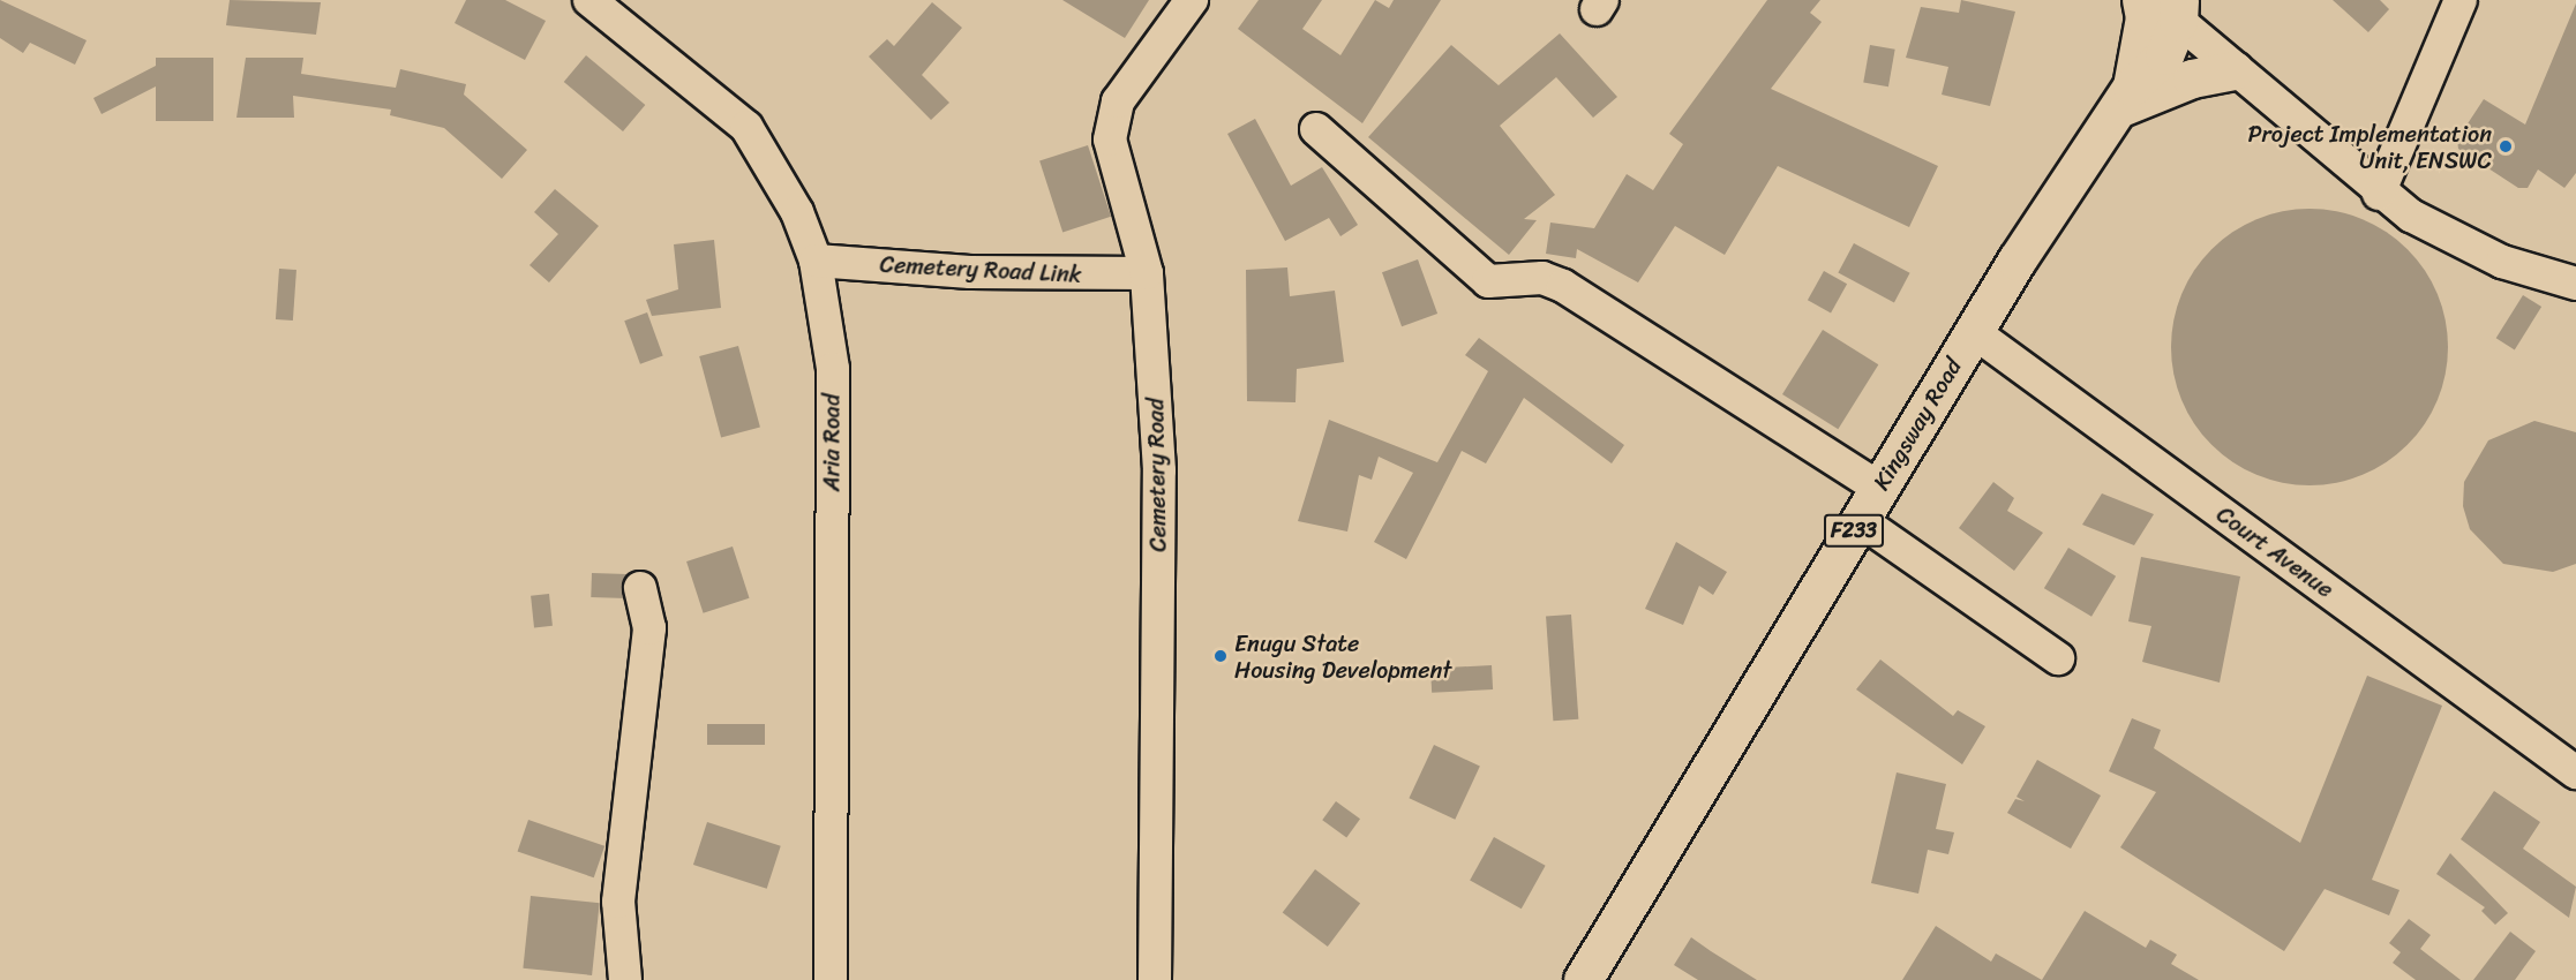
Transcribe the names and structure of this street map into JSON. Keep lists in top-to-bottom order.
{
  "streets": {
    "main road": ["Kingsway Road", "F233"],
    "street": [
      "Cemetery Road Link",
      "Aria Road",
      "Cemetery Road",
      "Court Avenue"
    ]
  },
  "crossings": [
    ["Cemetery Road Link", "Aria Road"],
    ["Cemetery Road Link", "Cemetery Road"],
    ["Kingsway Road", "F233"],
    ["Kingsway Road", "Court Avenue"]
  ],
  "places": ["Project Implementation Unit, ENSWC", "Enugu State Housing Development"]
}
